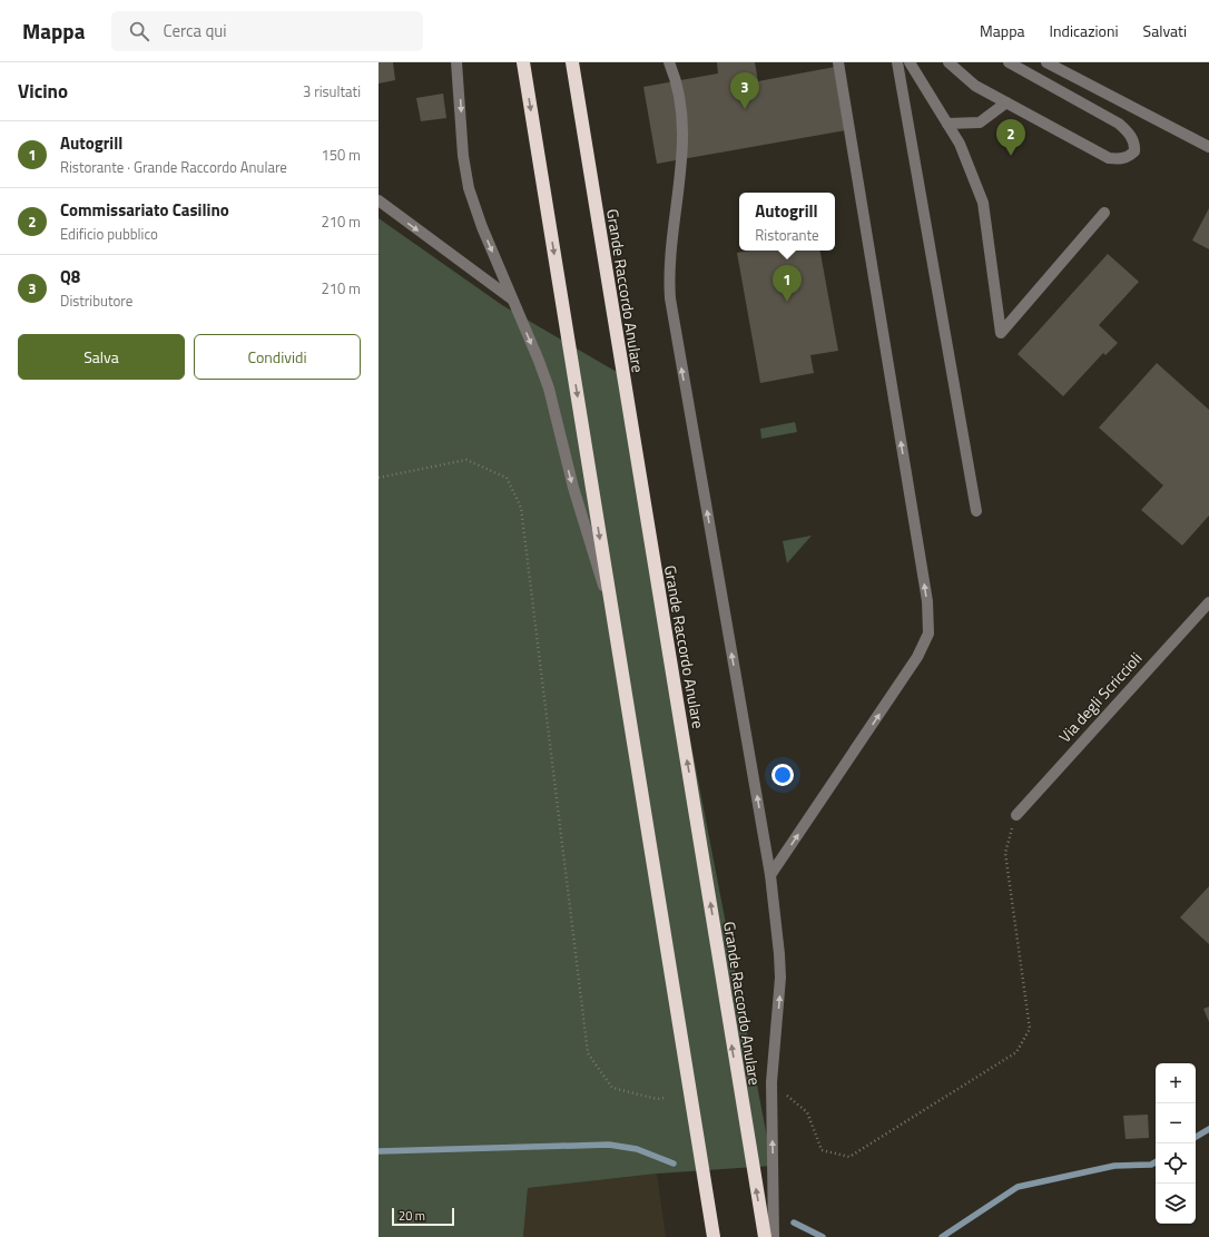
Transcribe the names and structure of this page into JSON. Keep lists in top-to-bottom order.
{
  "streets": {
    "highway": ["Grande Raccordo Anulare"],
    "street": ["Via degli Scriccioli"]
  },
  "scale_bar": "20 m",
  "page": {
    "header": "Mappa",
    "search": "Cerca qui",
    "nav": ["Mappa", "Indicazioni", "Salvati"],
    "heading": ["Vicino", "3 risultati"],
    "pins": ["3", "2", "1"],
    "list": [
      {
        "mark": "1",
        "name": "Autogrill",
        "note": "Ristorante · Grande Raccordo Anulare",
        "value": "150 m"
      },
      {
        "mark": "2",
        "name": "Commissariato Casilino",
        "note": "Edificio pubblico",
        "value": "210 m"
      },
      {
        "mark": "3",
        "name": "Q8",
        "note": "Distributore",
        "value": "210 m"
      }
    ],
    "popup": ["Autogrill", "Ristorante"],
    "buttons": ["Salva", "Condividi"],
    "map_buttons": ["+", "−"],
    "scale": "20 m"
  }
}
